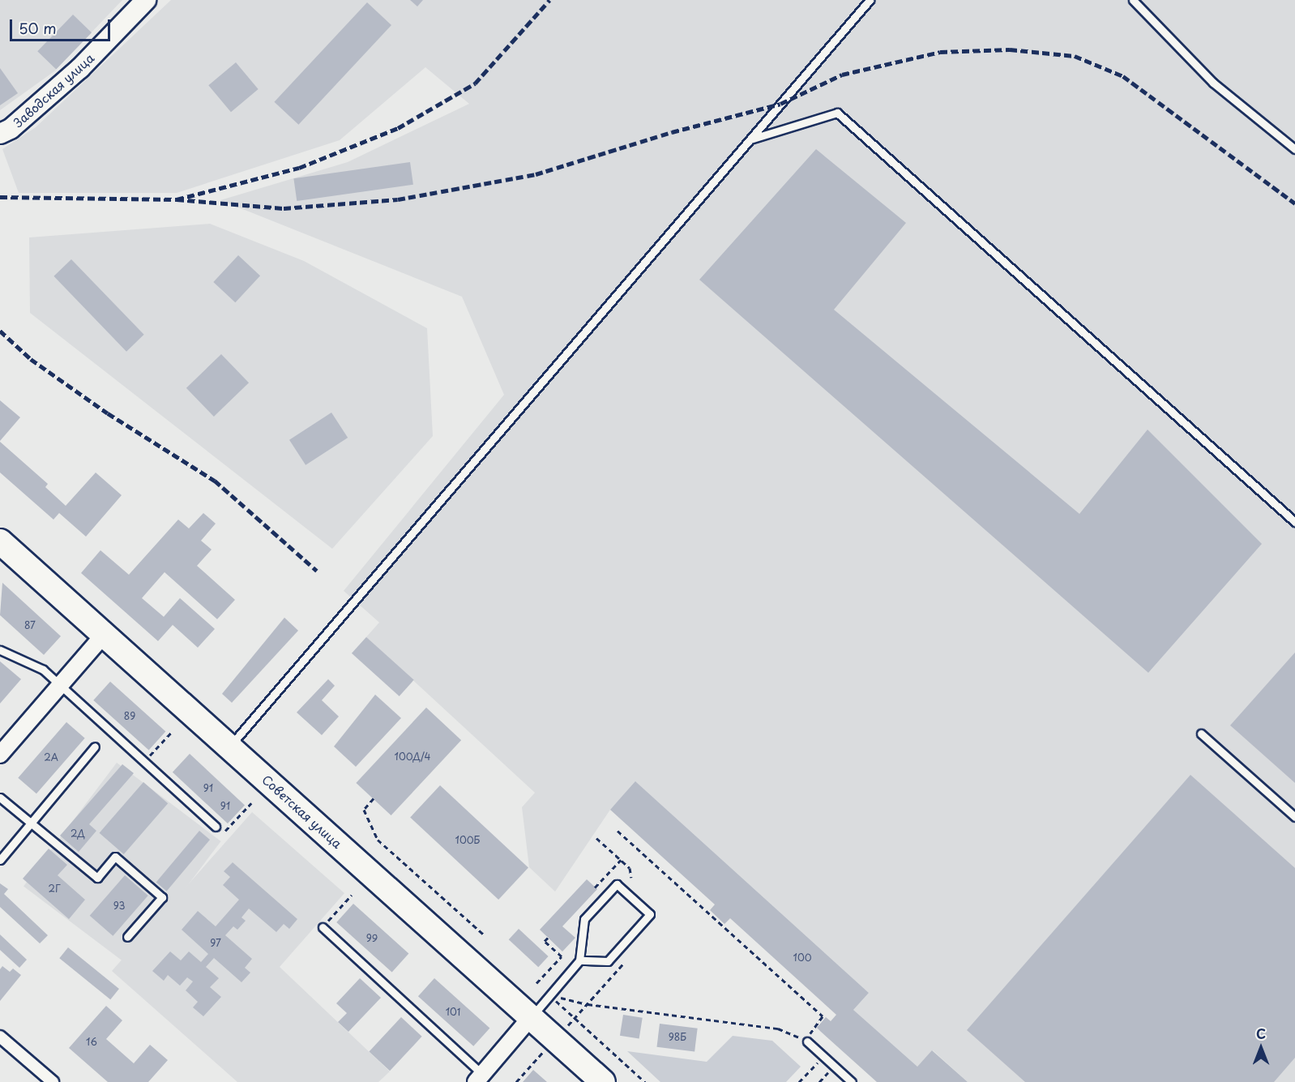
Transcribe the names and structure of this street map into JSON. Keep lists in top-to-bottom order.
{
  "streets": {
    "main road": ["Советская улица"],
    "street": ["Заводская улица"]
  },
  "house_numbers": [
    "87",
    "89",
    "100Д/4",
    "2А",
    "91",
    "91",
    "2Д",
    "100Б",
    "2Г",
    "93",
    "99",
    "97",
    "100",
    "101",
    "98Б",
    "16"
  ],
  "scale_bar": "50 m",
  "north": "top"
}
